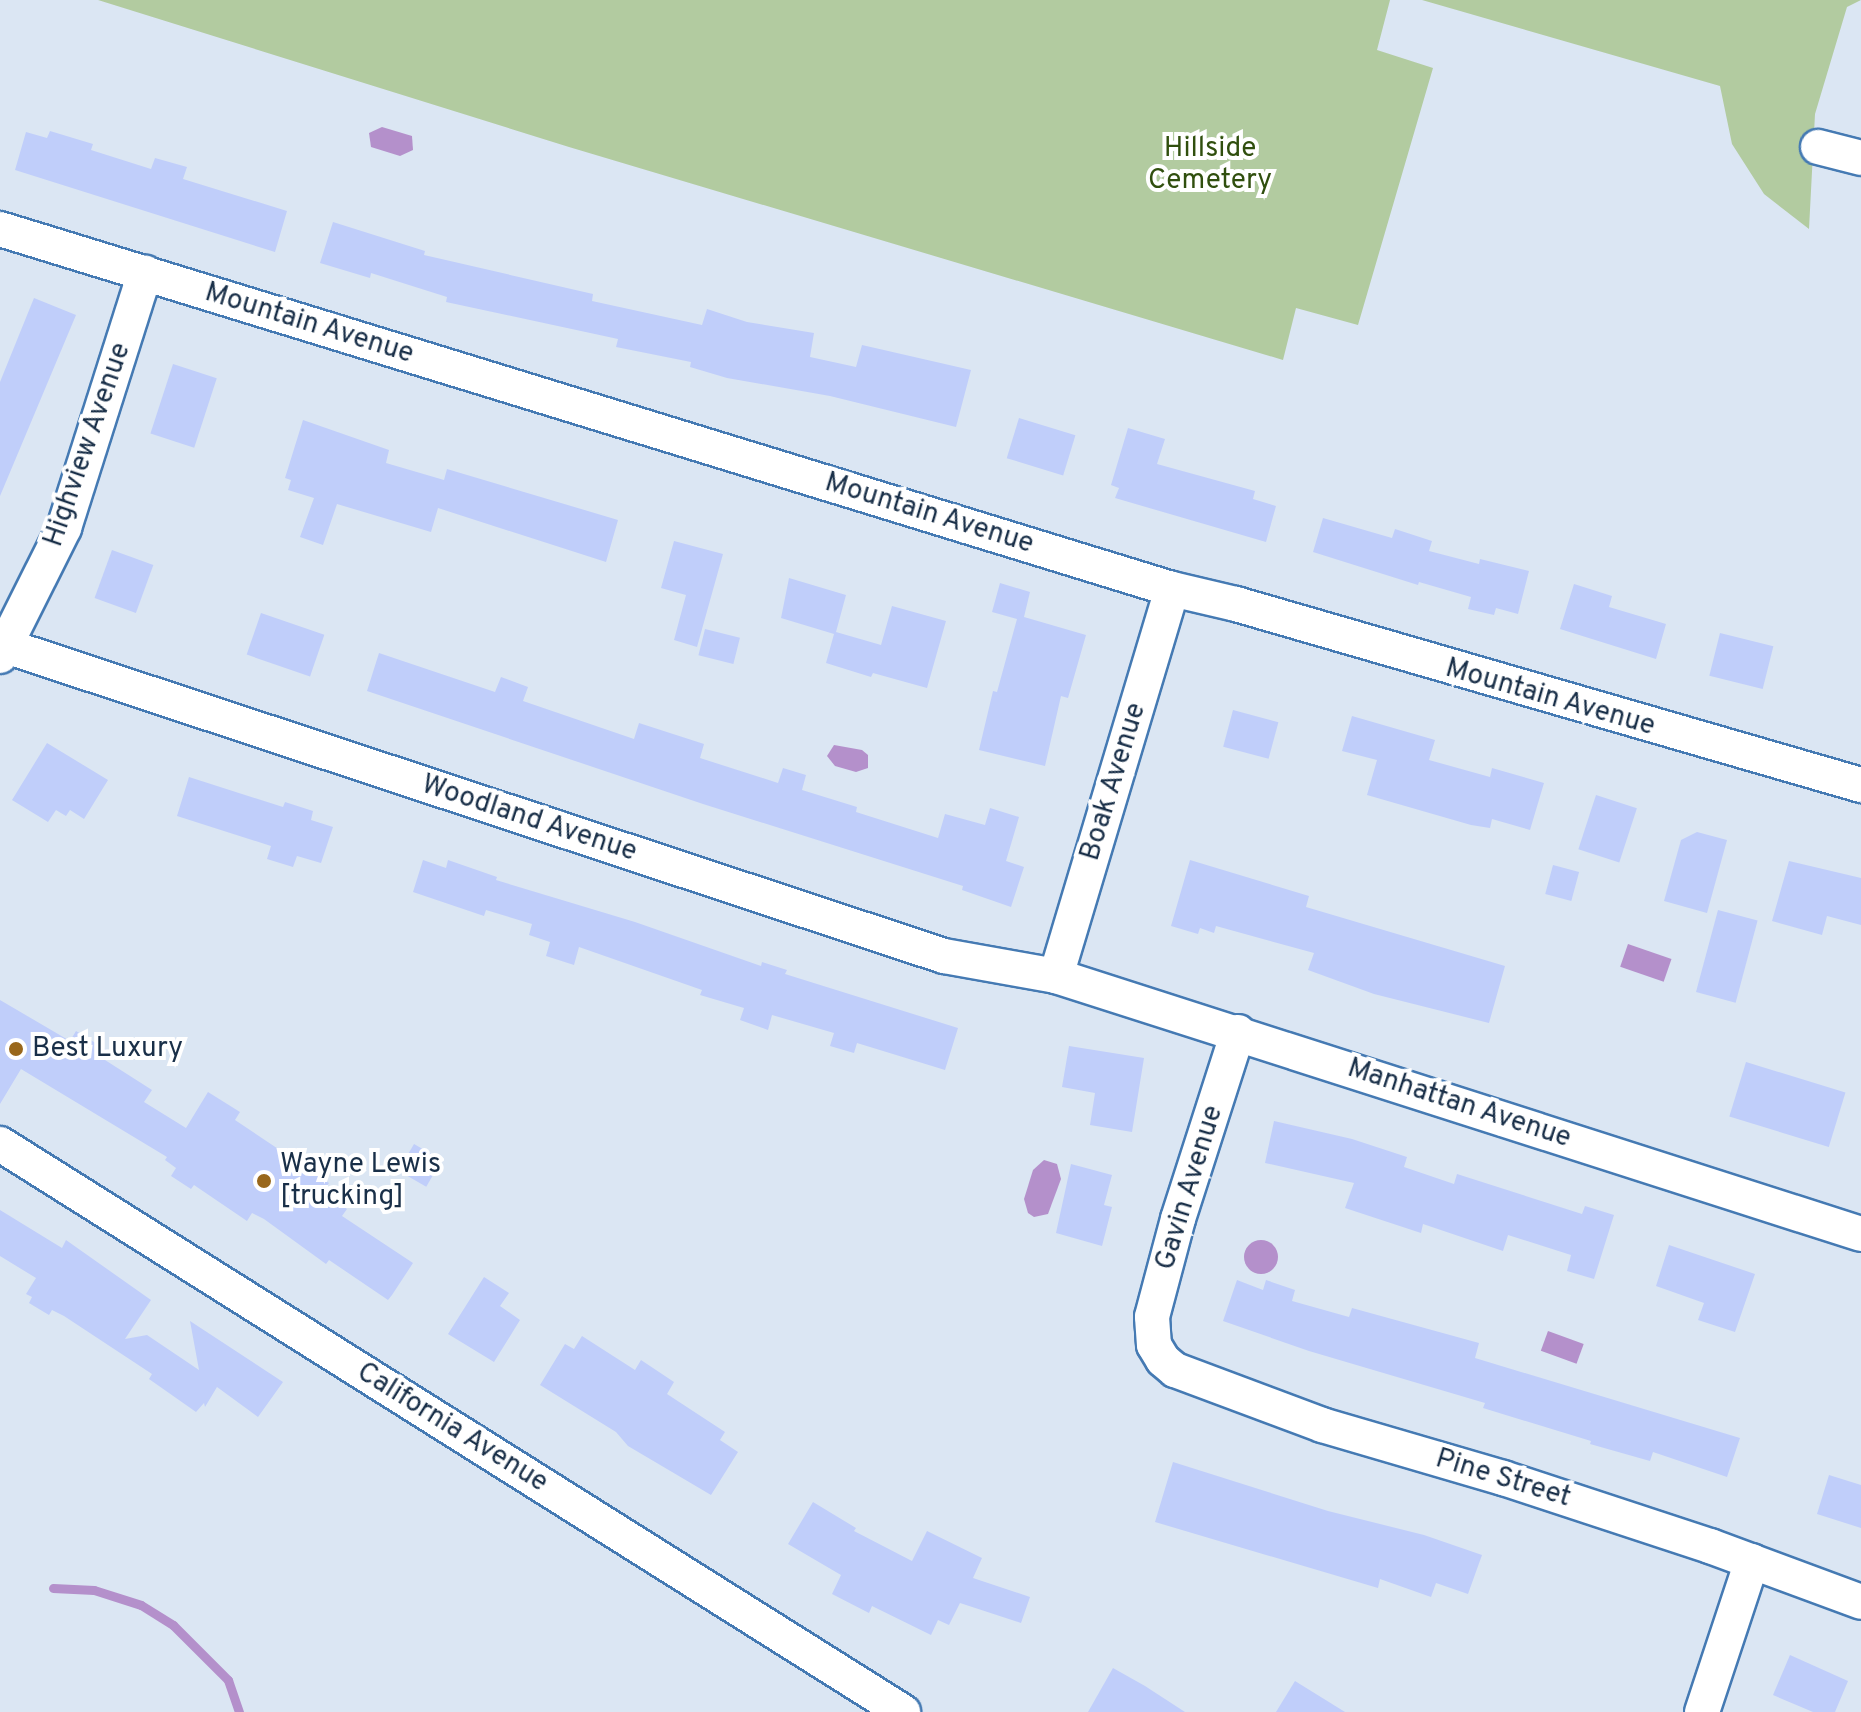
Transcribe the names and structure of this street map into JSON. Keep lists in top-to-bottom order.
{
  "streets": {
    "street": [
      "Mountain Avenue",
      "Highview Avenue",
      "Boak Avenue",
      "Woodland Avenue",
      "Manhattan Avenue",
      "Gavin Avenue",
      "California Avenue",
      "Pine Street"
    ]
  },
  "crossings": [
    ["Mountain Avenue", "Highview Avenue"],
    ["Mountain Avenue", "Boak Avenue"],
    ["Highview Avenue", "Woodland Avenue"],
    ["Boak Avenue", "Woodland Avenue"],
    ["Boak Avenue", "Manhattan Avenue"],
    ["Woodland Avenue", "Manhattan Avenue"],
    ["Manhattan Avenue", "Gavin Avenue"],
    ["Gavin Avenue", "Pine Street"]
  ],
  "parks": ["Hillside Cemetery"],
  "places": ["Best Luxury", "Wayne Lewis [trucking]"]
}
